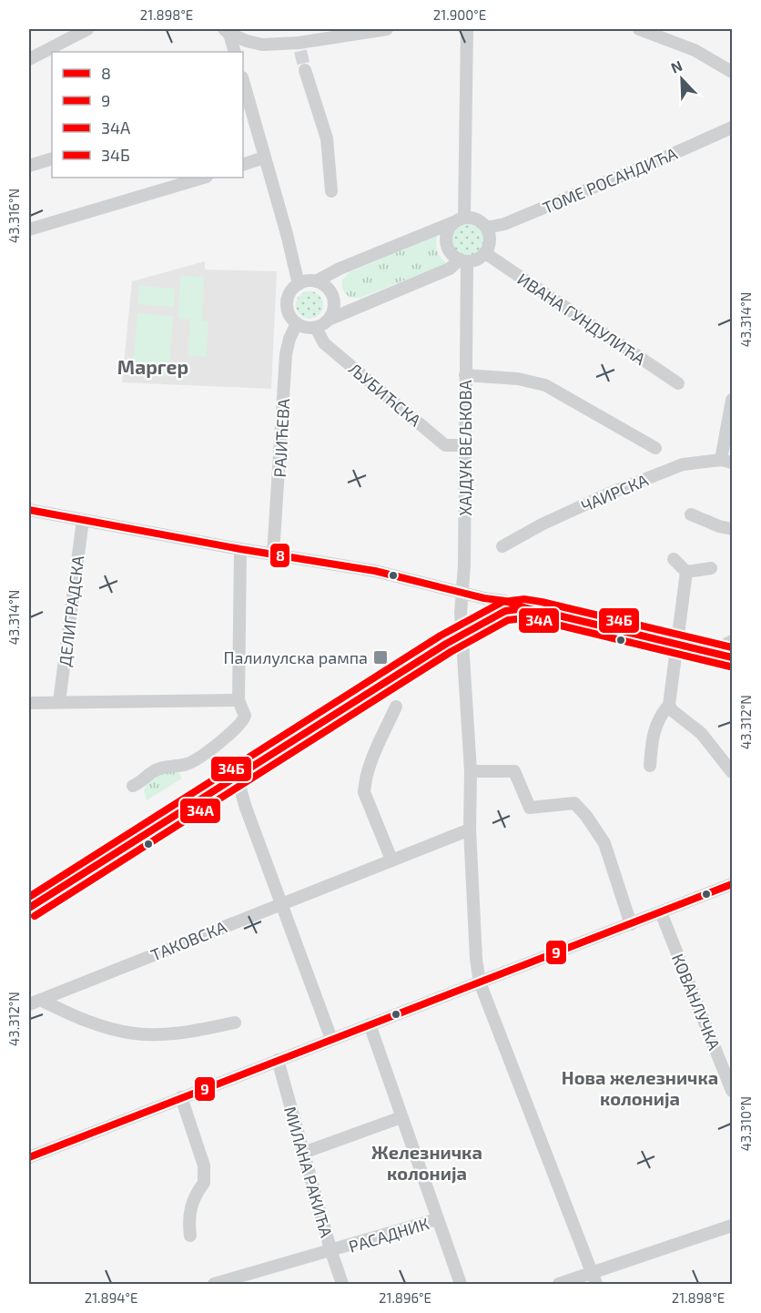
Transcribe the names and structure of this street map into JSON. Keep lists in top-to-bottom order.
{
  "streets": {
    "street": [
      "ТОМЕ РОСАНДИЋА",
      "ИВАНА ГУНДУЛИЋА",
      "ЉУБИЋСКА",
      "РАЈИЋЕВА",
      "ХАЈДУК ВЕЉКОВА",
      "ЧАИРСКА",
      "ДЕЛИГРАДСКА",
      "ТАКОВСКА",
      "КОВАНЛУЧКА",
      "МИЛАНА РАКИЋА",
      "РАСАДНИК"
    ]
  },
  "crossings": [
    ["ТОМЕ РОСАНДИЋА", "ИВАНА ГУНДУЛИЋА"],
    ["ТОМЕ РОСАНДИЋА", "ХАЈДУК ВЕЉКОВА"],
    ["ИВАНА ГУНДУЛИЋА", "ХАЈДУК ВЕЉКОВА"],
    ["ЉУБИЋСКА", "РАЈИЋЕВА"],
    ["ЉУБИЋСКА", "ХАЈДУК ВЕЉКОВА"],
    ["ХАЈДУК ВЕЉКОВА", "ТАКОВСКА"],
    ["МИЛАНА РАКИЋА", "РАСАДНИК"]
  ],
  "districts": ["Маргер", "Нова железничка колонија", "Железничка колонија"],
  "places": {
    "transit": ["Палилулска рампа"]
  },
  "lines": [
    "transit line 8",
    "transit line 34Б",
    "transit line 34А",
    "transit line 9"
  ],
  "legend": [
    "8",
    "9",
    "34А",
    "34Б"
  ],
  "north": "top left",
  "coordinates": [
    "21.898°E",
    "21.900°E",
    "43.316°N",
    "43.314°N",
    "43.312°N",
    "43.310°N",
    "21.894°E",
    "21.896°E"
  ]
}
